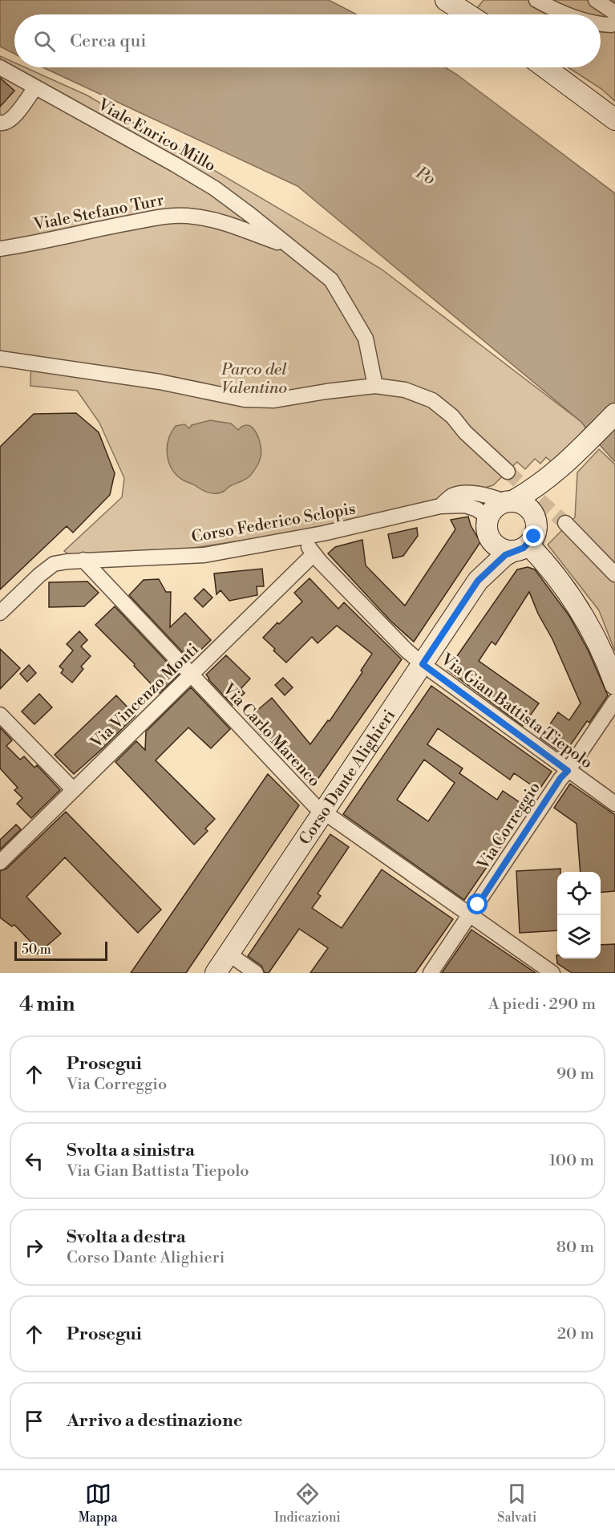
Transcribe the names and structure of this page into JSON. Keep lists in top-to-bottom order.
{
  "streets": {
    "street": [
      "Viale Enrico Millo",
      "Viale Stefano Turr",
      "Corso Federico Sclopis",
      "Via Vincenzo Monti",
      "Via Gian Battista Tiepolo",
      "Via Carlo Marenco",
      "Corso Dante Alighieri",
      "Via Correggio"
    ]
  },
  "crossings": [
    ["Viale Enrico Millo", "Viale Stefano Turr"],
    ["Corso Federico Sclopis", "Via Gian Battista Tiepolo"],
    ["Corso Federico Sclopis", "Via Carlo Marenco"],
    ["Corso Federico Sclopis", "Corso Dante Alighieri"],
    ["Via Vincenzo Monti", "Via Gian Battista Tiepolo"],
    ["Via Vincenzo Monti", "Via Carlo Marenco"],
    ["Via Gian Battista Tiepolo", "Corso Dante Alighieri"],
    ["Via Gian Battista Tiepolo", "Via Correggio"],
    ["Via Carlo Marenco", "Corso Dante Alighieri"],
    ["Via Carlo Marenco", "Via Correggio"]
  ],
  "water": ["Po"],
  "parks": ["Parco del Valentino"],
  "scale_bar": "50 m",
  "page": {
    "search": "Cerca qui",
    "scale": "50 m",
    "heading": ["4 min", "A piedi · 290 m"],
    "list": [
      ["Prosegui", "Via Correggio", "90 m"],
      ["Svolta a sinistra", "Via Gian Battista Tiepolo", "100 m"],
      ["Svolta a destra", "Corso Dante Alighieri", "80 m"],
      ["Prosegui", "20 m"],
      "Arrivo a destinazione"
    ],
    "nav": ["Mappa", "Indicazioni", "Salvati"]
  }
}
